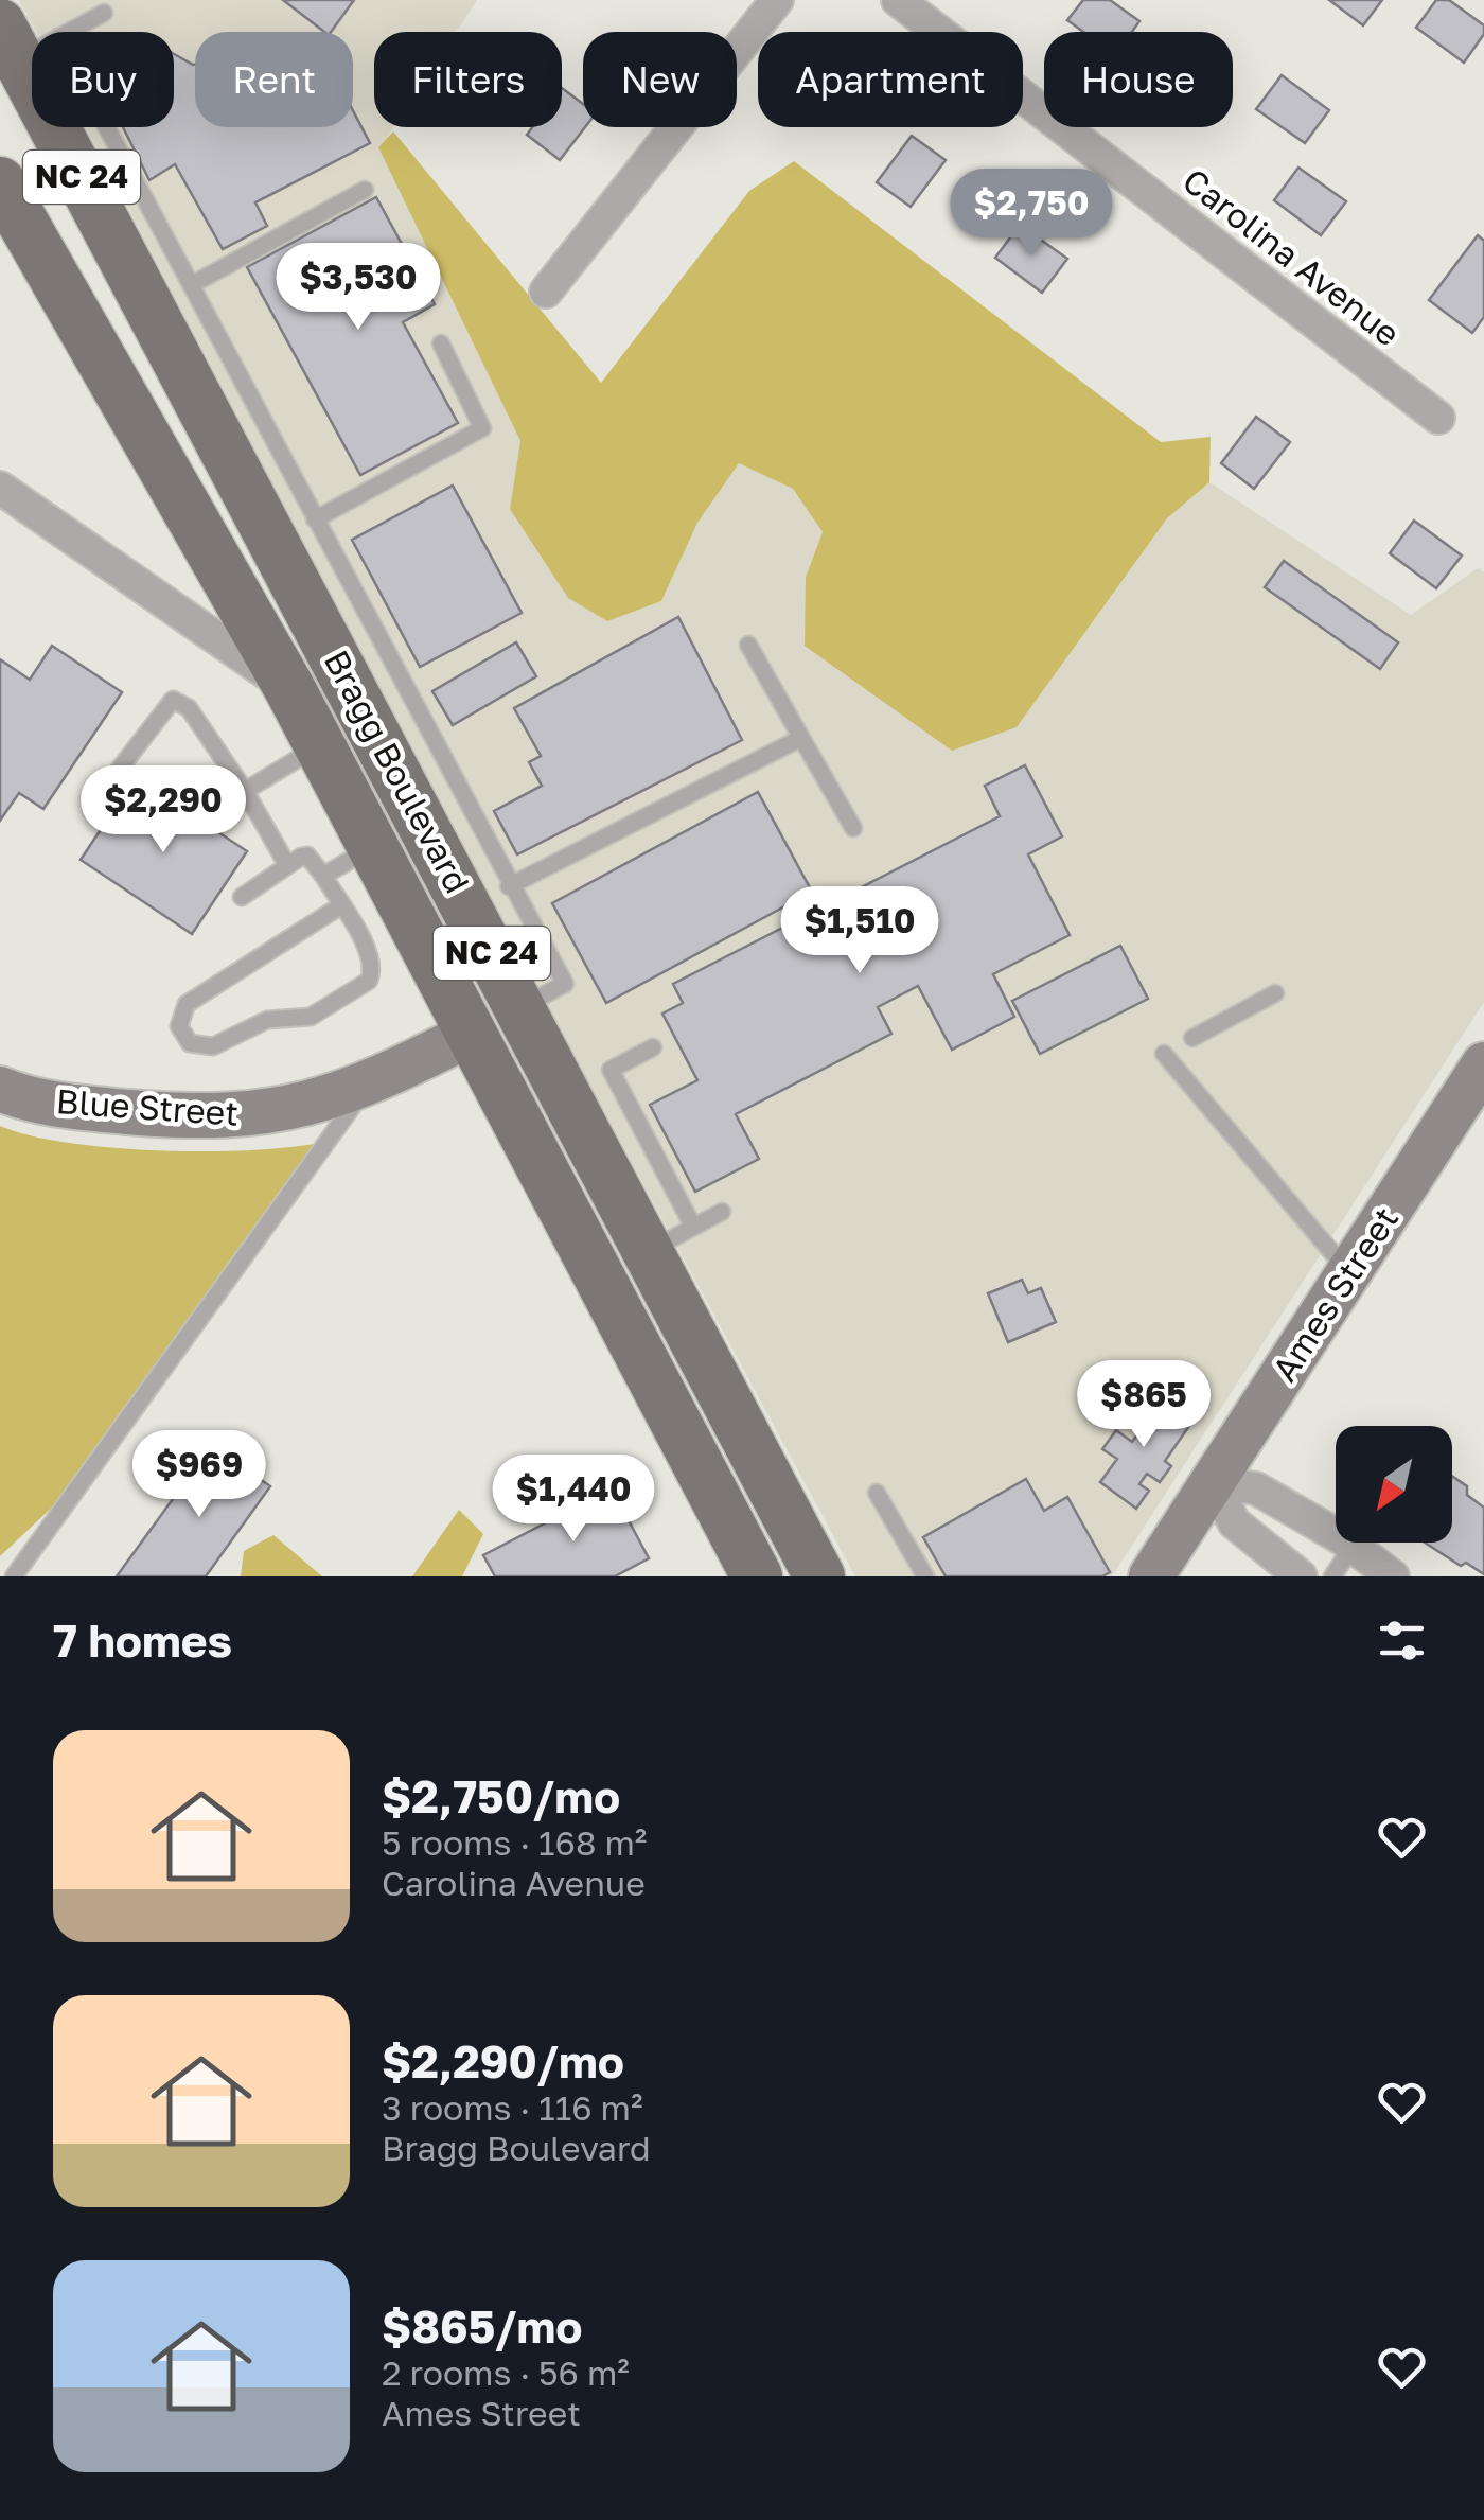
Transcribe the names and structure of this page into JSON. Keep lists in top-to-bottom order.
{
  "streets": {
    "main road": ["NC 24", "Bragg Boulevard"],
    "street": ["Carolina Avenue", "Blue Street", "Ames Street"]
  },
  "crossings": [
    ["Bragg Boulevard", "Blue Street"]
  ],
  "north": "bottom left",
  "page": {
    "chip": [
      "Buy",
      "Rent",
      "Filters",
      "New",
      "Apartment",
      "House"
    ],
    "price": [
      "$2,750",
      "$3,530",
      "$2,290",
      "$1,510",
      "$865",
      "$969",
      "$1,440"
    ],
    "heading": "7 homes",
    "list": [
      {
        "name": "$2,750/mo",
        "note": "5 rooms · 168 m² · Carolina Avenue"
      },
      {
        "name": "$2,290/mo",
        "note": "3 rooms · 116 m² · Bragg Boulevard"
      },
      {
        "name": "$865/mo",
        "note": "2 rooms · 56 m² · Ames Street"
      }
    ]
  }
}
